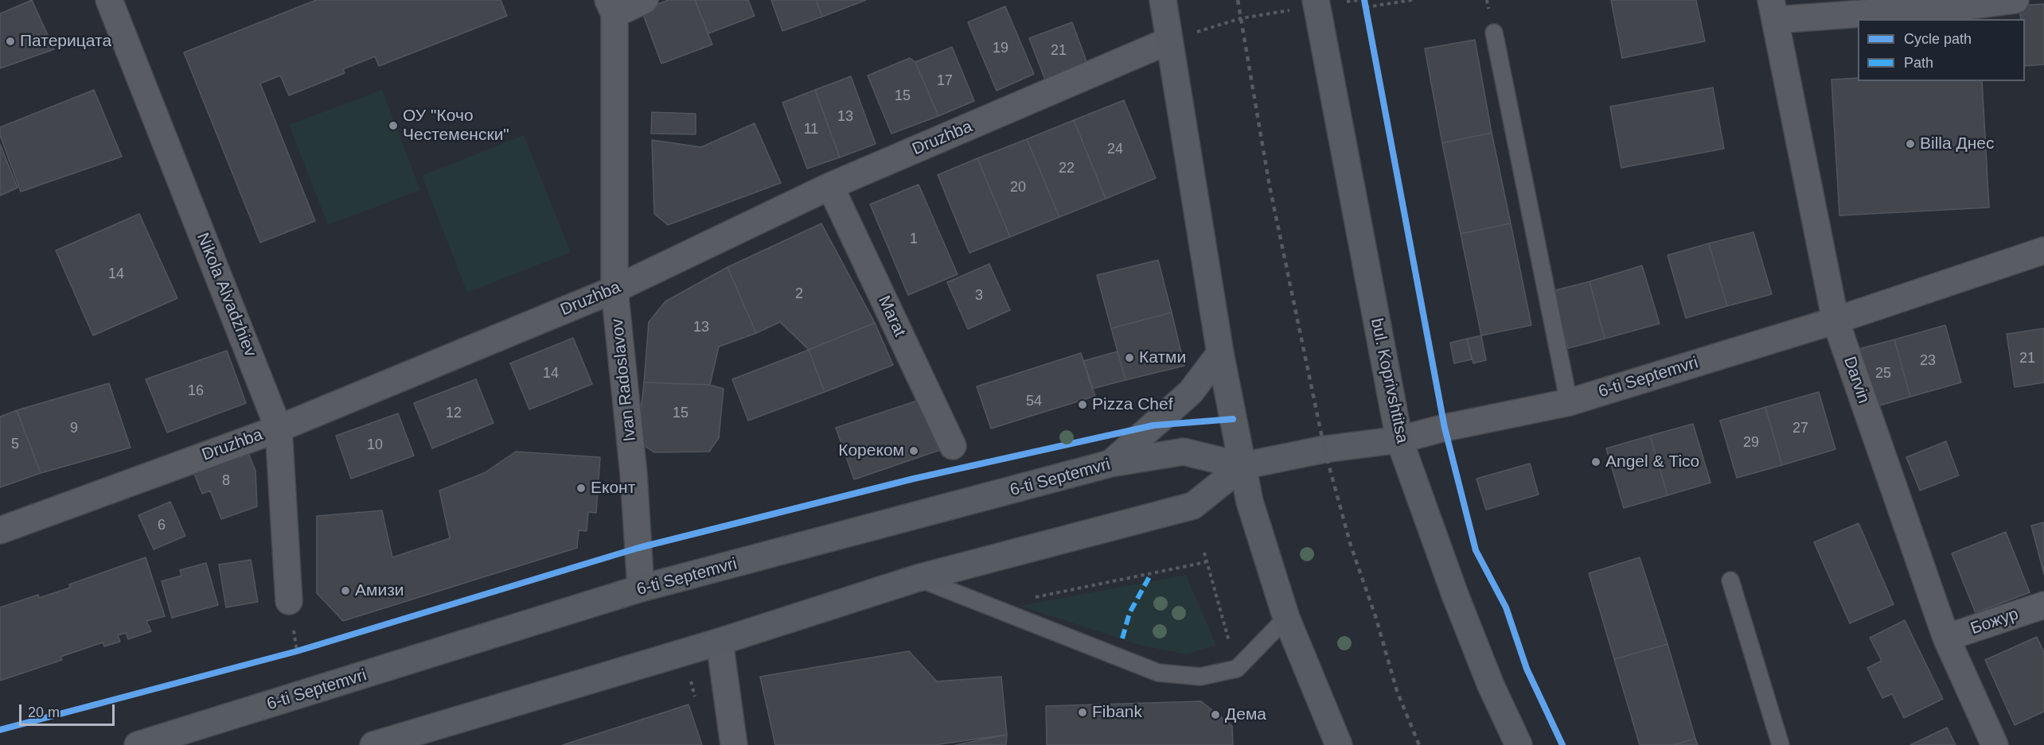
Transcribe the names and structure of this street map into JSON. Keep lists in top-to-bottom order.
{
  "streets": {
    "main road": ["6-ti Septemvri", "bul. Koprivshtitsa"],
    "street": [
      "Druzhba",
      "Nikola Alvadzhiev",
      "Marat",
      "Ivan Radoslavov",
      "Darvin",
      "Божур"
    ]
  },
  "crossings": [
    ["Druzhba", "Nikola Alvadzhiev"],
    ["Druzhba", "Marat"],
    ["Druzhba", "Ivan Radoslavov"],
    ["6-ti Septemvri", "Ivan Radoslavov"],
    ["6-ti Septemvri", "Darvin"],
    ["6-ti Septemvri", "bul. Koprivshtitsa"],
    ["Darvin", "Божур"]
  ],
  "places": [
    "Патерицата",
    "ОУ \"Кочо Честеменски\"",
    "Billa Днес",
    "Катми",
    "Pizza Chef",
    "Кореком",
    "Angel & Tico",
    "Еконт",
    "Амизи",
    "Fibank",
    "Дема"
  ],
  "house_numbers": [
    "19",
    "21",
    "17",
    "15",
    "13",
    "11",
    "24",
    "22",
    "20",
    "1",
    "14",
    "2",
    "3",
    "13",
    "21",
    "23",
    "14",
    "25",
    "16",
    "54",
    "12",
    "15",
    "9",
    "27",
    "29",
    "5",
    "10",
    "8",
    "6"
  ],
  "legend": ["Cycle path", "Path"],
  "scale_bar": "20 m"
}
